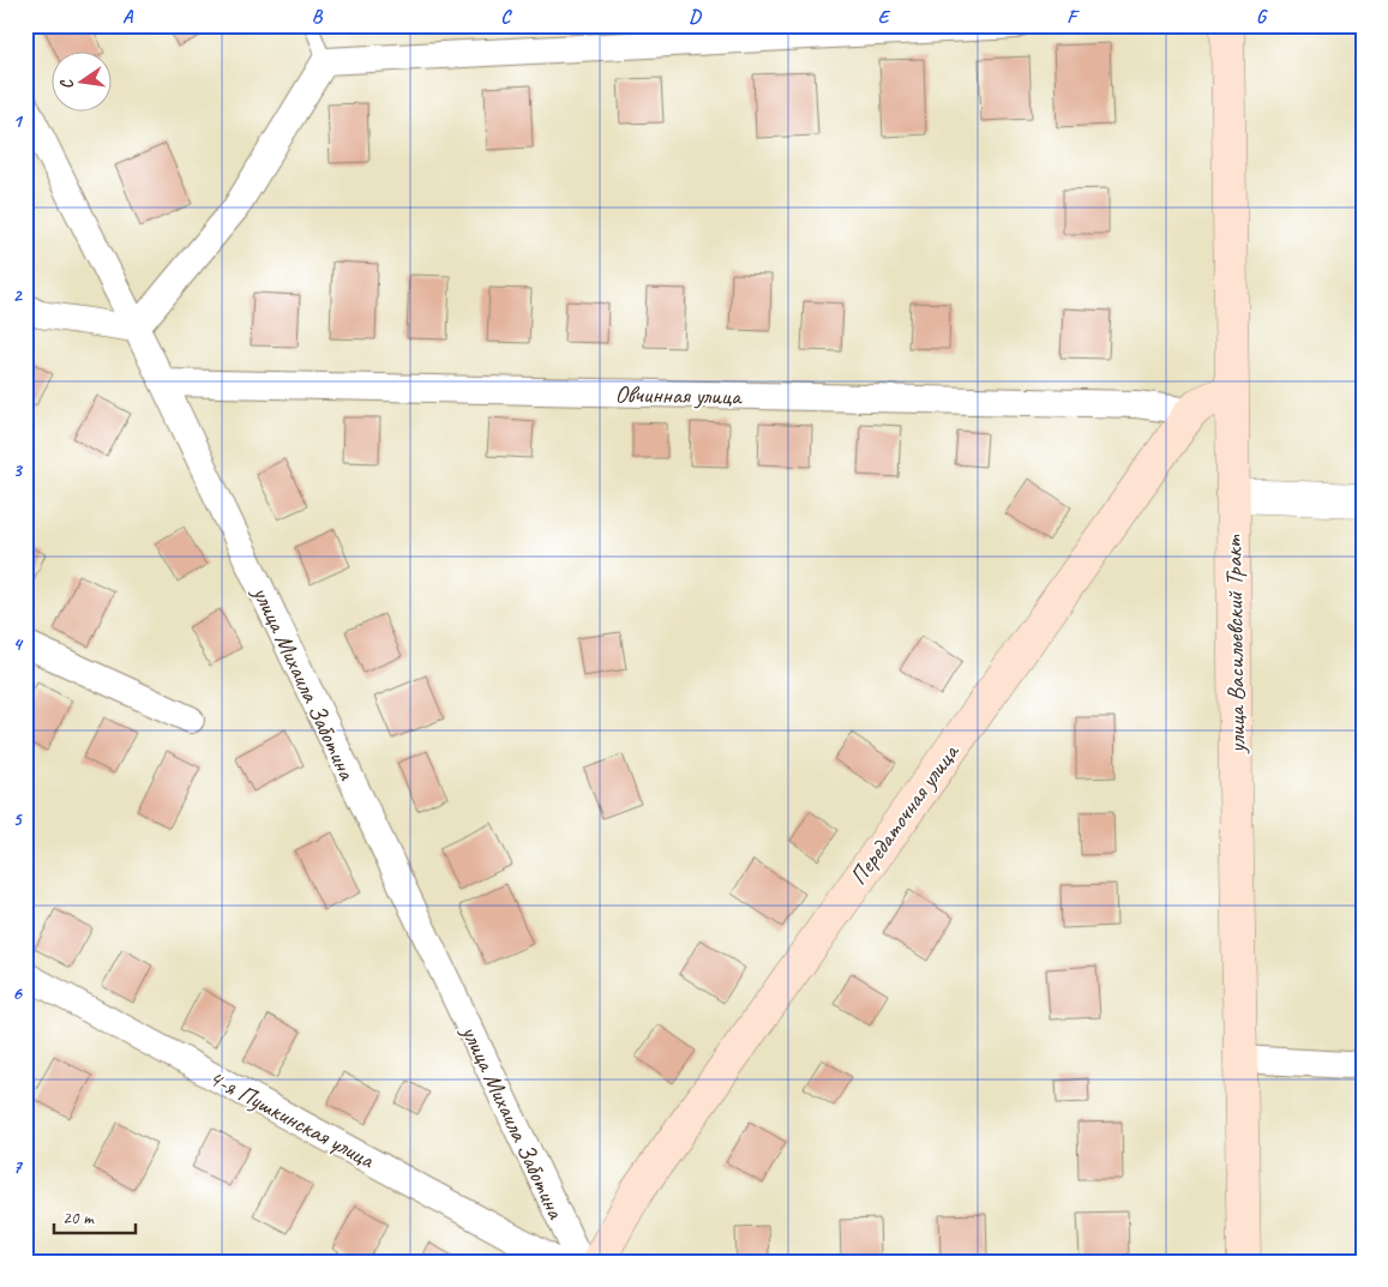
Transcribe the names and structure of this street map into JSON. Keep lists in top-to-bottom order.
{
  "streets": {
    "main road": ["улица Васильевский Тракт", "Передаточная улица"],
    "street": ["Овчинная улица", "улица Михаила Заботина", "4-я Пушкинская улица"]
  },
  "crossings": [
    ["Овчинная улица", "улица Михаила Заботина"],
    ["Овчинная улица", "Передаточная улица"],
    ["улица Васильевский Тракт", "Передаточная улица"]
  ],
  "scale_bar": "20 m",
  "north": "left",
  "grid": {
    "columns": [
      "A",
      "B",
      "C",
      "D",
      "E",
      "F",
      "G"
    ],
    "rows": [
      "1",
      "2",
      "3",
      "4",
      "5",
      "6",
      "7"
    ]
  }
}
